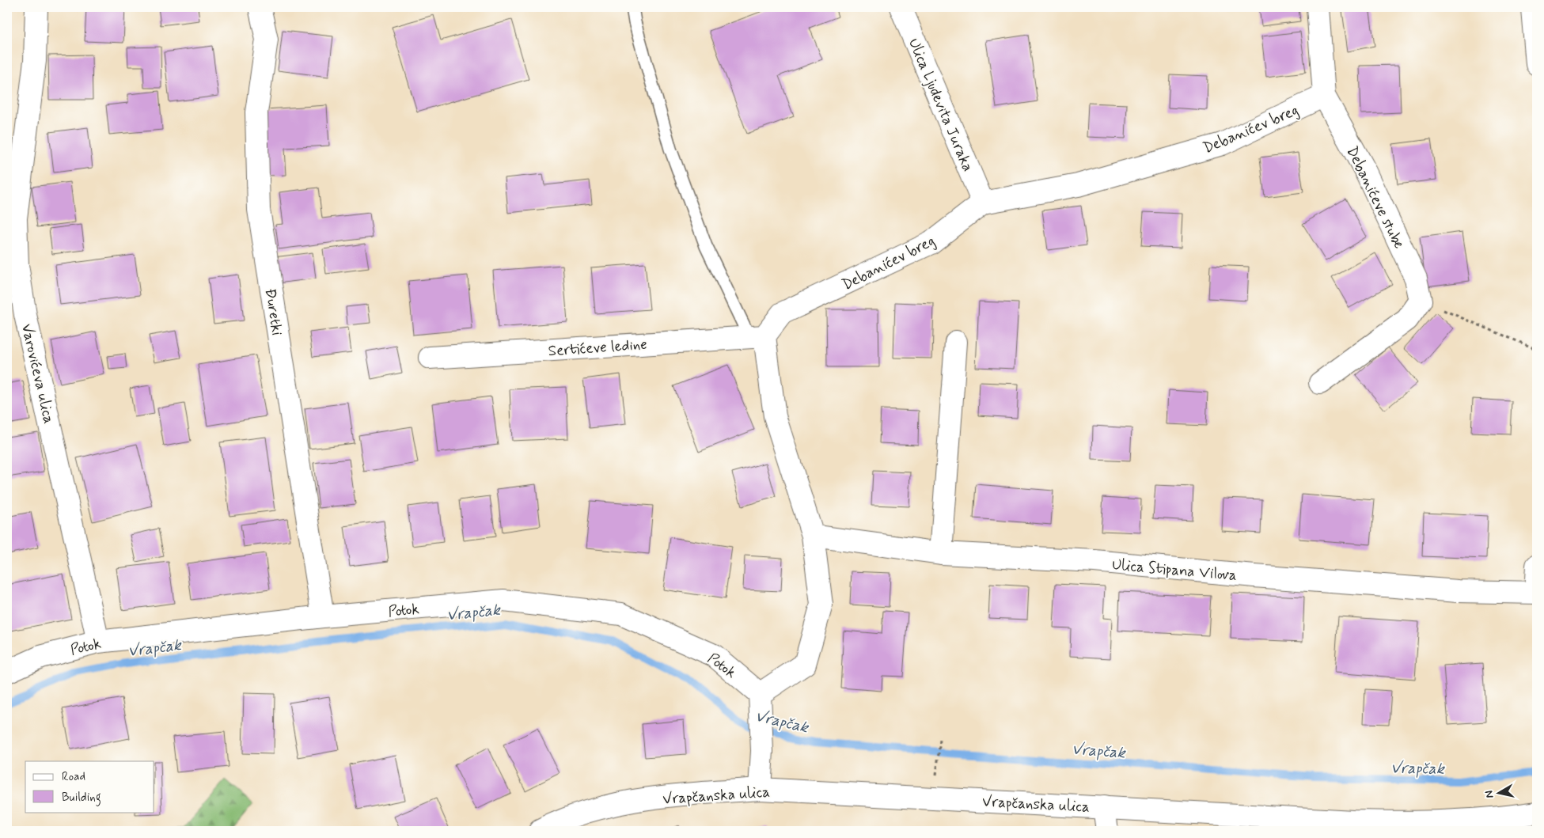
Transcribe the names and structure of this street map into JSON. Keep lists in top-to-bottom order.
{
  "streets": {
    "street": [
      "Ulica Ljudevita Juraka",
      "Debanićev breg",
      "Debanićeve stube",
      "Đuretki",
      "Sertićeve ledine",
      "Varovićeva ulica",
      "Ulica Stipana Vilova",
      "Potok",
      "Vrapčanska ulica"
    ]
  },
  "crossings": [
    ["Ulica Ljudevita Juraka", "Debanićev breg"],
    ["Debanićev breg", "Debanićeve stube"],
    ["Debanićev breg", "Sertićeve ledine"],
    ["Đuretki", "Potok"],
    ["Varovićeva ulica", "Potok"]
  ],
  "water": ["Vrapčak"],
  "legend": ["Road", "Building"],
  "north": "left"
}
